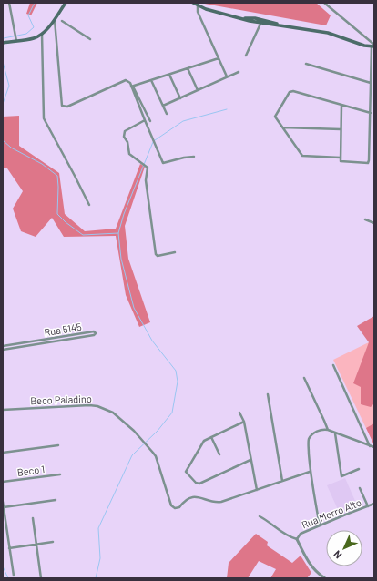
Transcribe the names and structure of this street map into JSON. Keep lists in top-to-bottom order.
{
  "streets": {
    "street": [
      "Rua 5145",
      "Beco Paladino",
      "Beco 1",
      "Rua Morro Alto"
    ]
  },
  "north": "bottom left"
}
